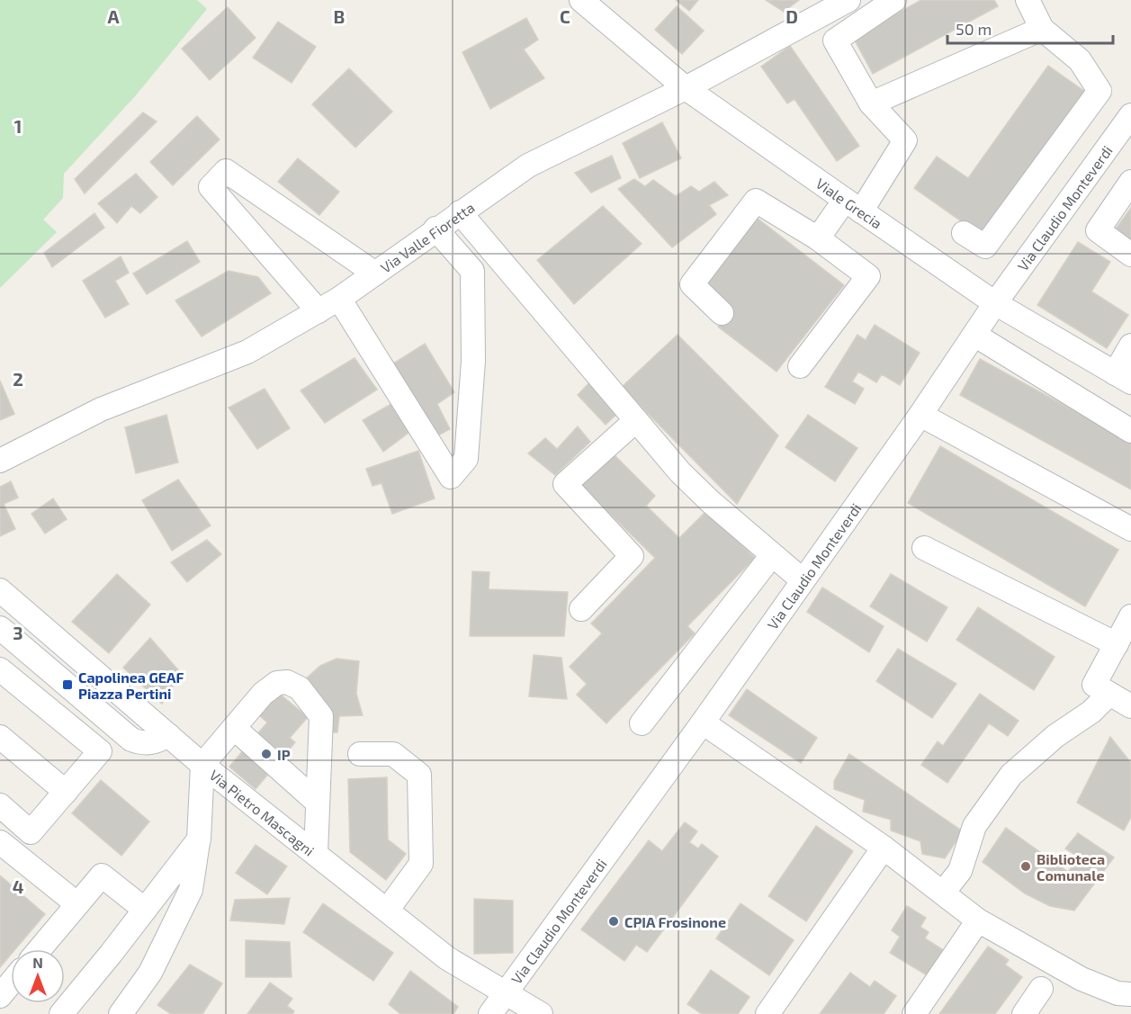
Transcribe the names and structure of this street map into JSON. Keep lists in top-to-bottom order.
{
  "streets": {
    "street": [
      "Viale Grecia",
      "Via Claudio Monteverdi",
      "Via Valle Fioretta",
      "Via Pietro Mascagni"
    ]
  },
  "crossings": [
    ["Viale Grecia", "Via Claudio Monteverdi"],
    ["Viale Grecia", "Via Valle Fioretta"],
    ["Via Claudio Monteverdi", "Via Pietro Mascagni"]
  ],
  "places": {
    "transit": ["Capolinea GEAF Piazza Pertini"],
    "other": ["IP", "Biblioteca Comunale", "CPIA Frosinone"]
  },
  "scale_bar": "50 m",
  "north": "top",
  "grid": {
    "columns": [
      "A",
      "B",
      "C",
      "D"
    ],
    "rows": [
      "1",
      "2",
      "3",
      "4"
    ]
  }
}
